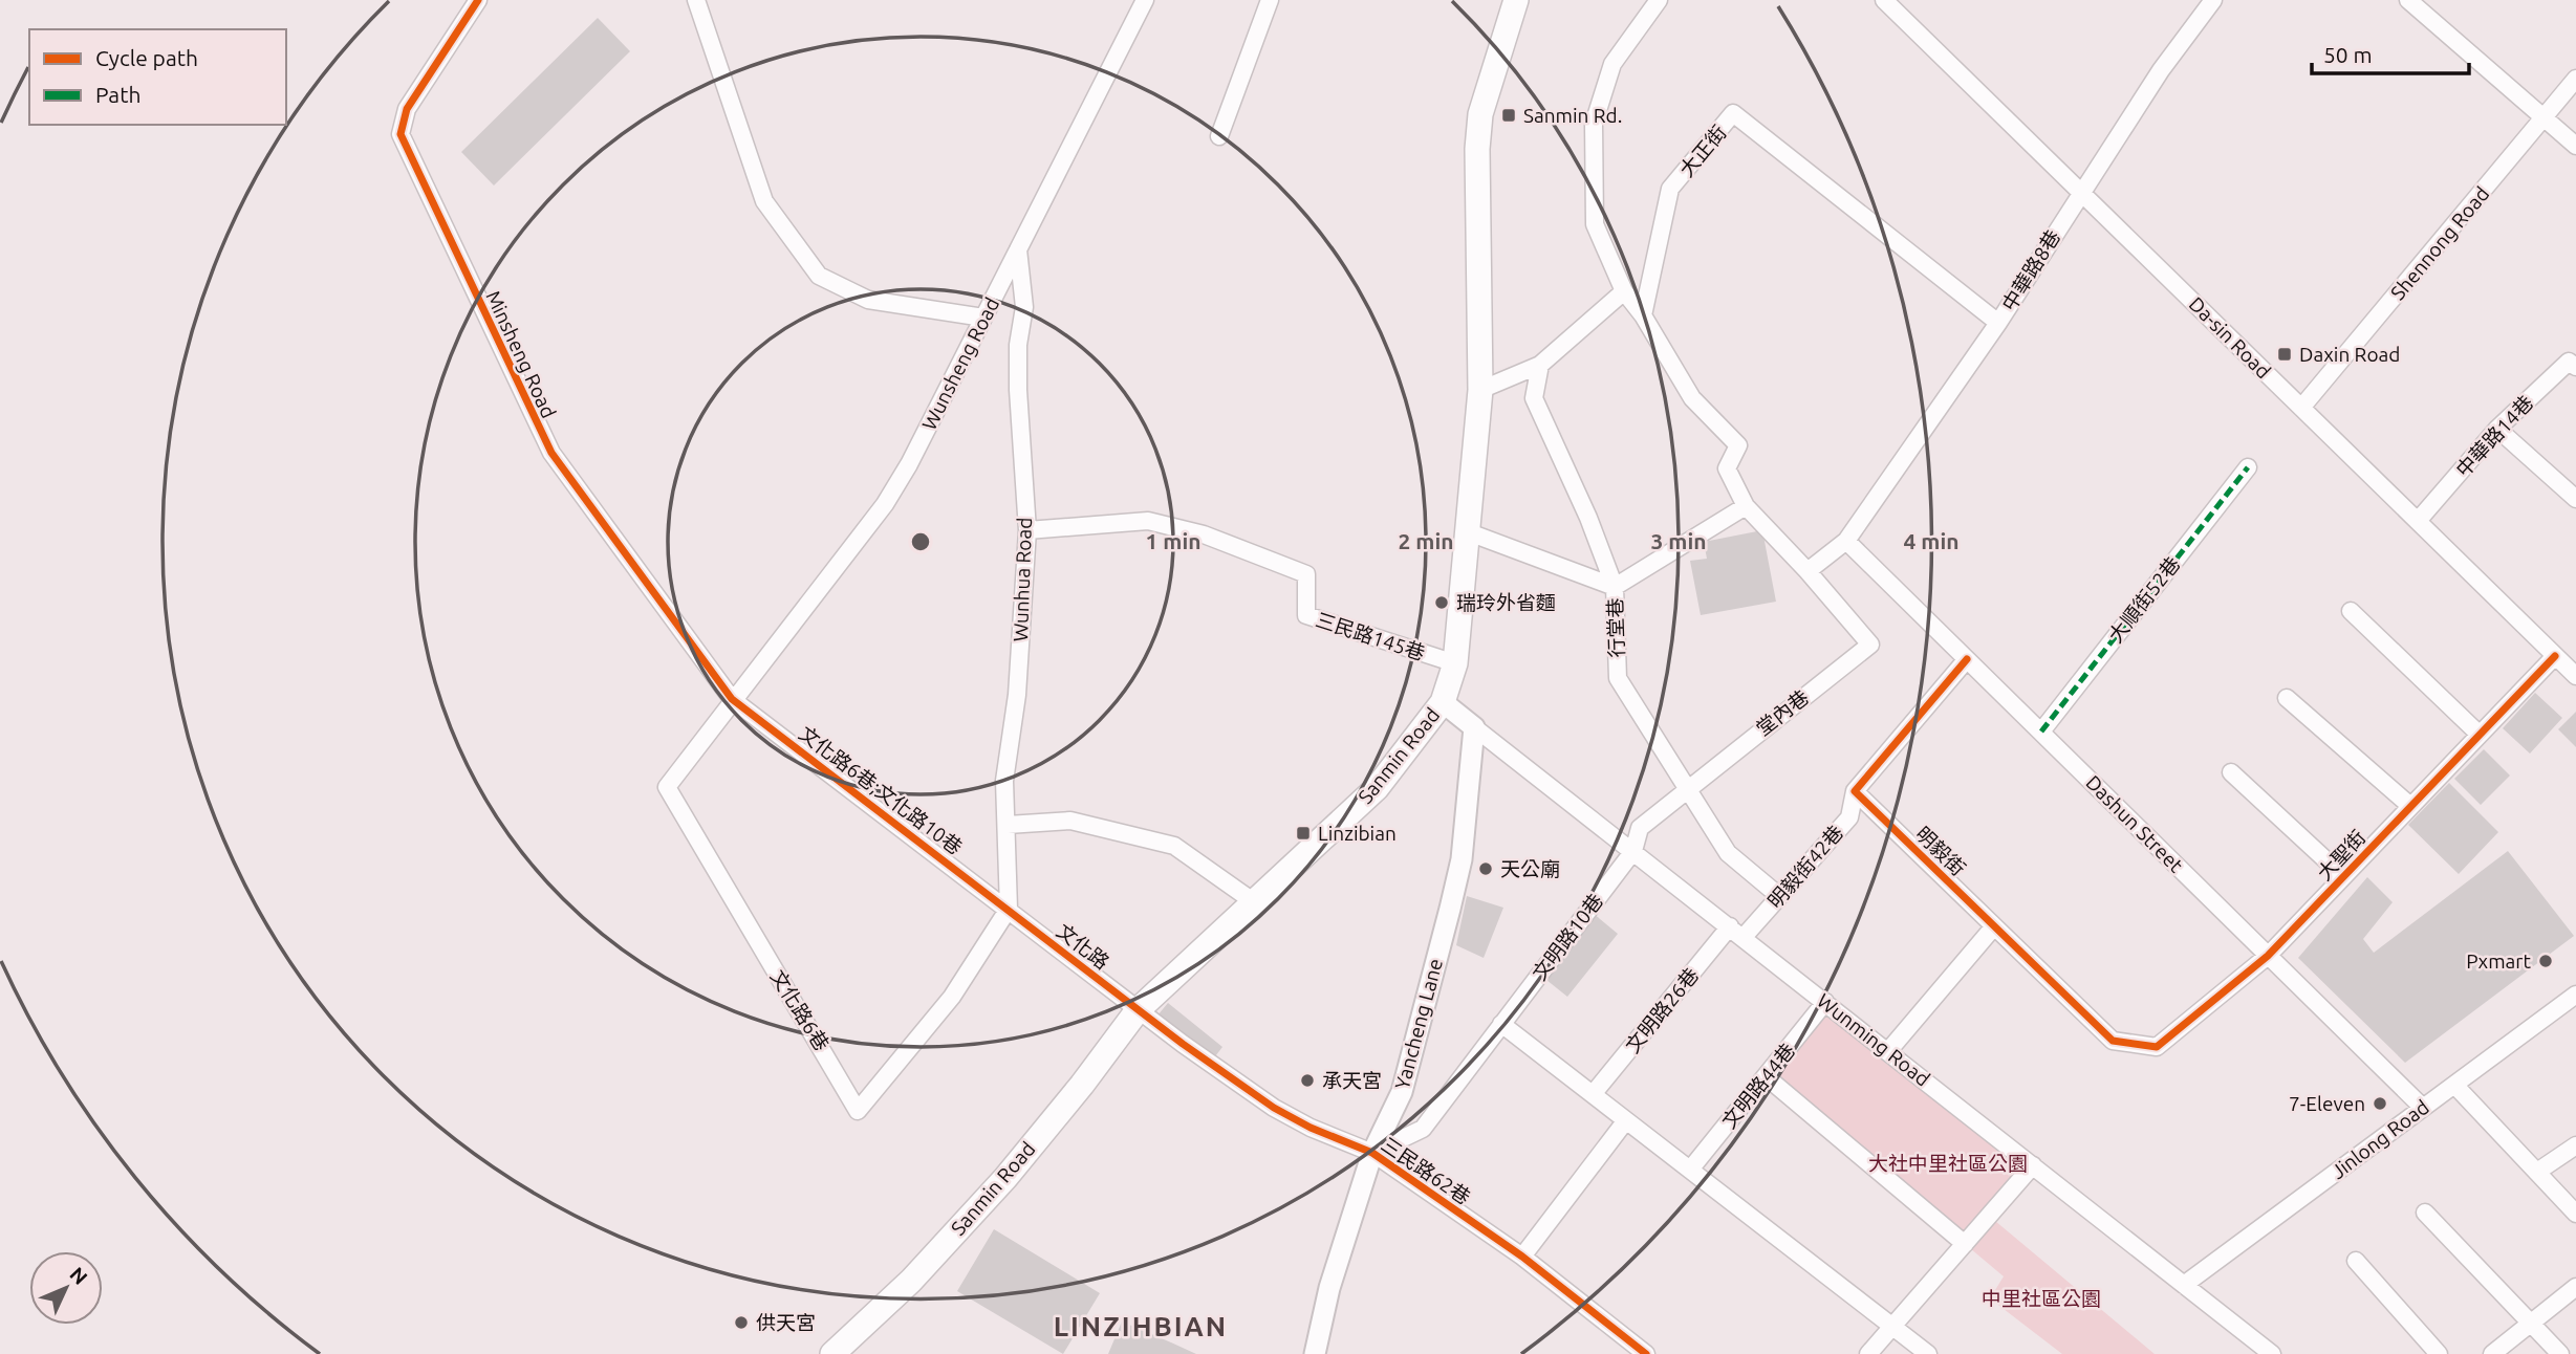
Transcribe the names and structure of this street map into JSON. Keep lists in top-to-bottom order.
{
  "streets": {
    "main road": ["Sanmin Road"],
    "street": [
      "大正街",
      "Shennong Road",
      "中華路8巷",
      "Da-sin Road",
      "Minsheng Road",
      "Wunsheng Road",
      "中華路14巷",
      "Wunhua Road",
      "大順街52巷",
      "行堂巷",
      "三民路145巷",
      "堂內巷",
      "文化路6巷;文化路10巷",
      "Dashun Street",
      "明毅街",
      "大聖街",
      "明毅街42巷",
      "文明路10巷",
      "文化路",
      "文化路6巷",
      "文明路26巷",
      "Yancheng Lane",
      "Wunming Road",
      "文明路44巷",
      "Jinlong Road",
      "三民路62巷"
    ]
  },
  "crossings": [
    ["大正街", "中華路8巷"],
    ["Shennong Road", "Da-sin Road"],
    ["中華路8巷", "Da-sin Road"],
    ["中華路8巷", "堂內巷"],
    ["中華路8巷", "Dashun Street"],
    ["Da-sin Road", "中華路14巷"],
    ["Da-sin Road", "大聖街"],
    ["Minsheng Road", "Wunsheng Road"],
    ["Minsheng Road", "文化路6巷;文化路10巷"],
    ["Minsheng Road", "文化路6巷"],
    ["Wunsheng Road", "Wunhua Road"],
    ["Wunsheng Road", "文化路6巷;文化路10巷"],
    ["Wunsheng Road", "文化路6巷"],
    ["Wunhua Road", "三民路145巷"],
    ["Wunhua Road", "文化路6巷;文化路10巷"],
    ["Wunhua Road", "文化路"],
    ["Wunhua Road", "文化路6巷"],
    ["大順街52巷", "Dashun Street"],
    ["行堂巷", "堂內巷"],
    ["行堂巷", "明毅街42巷"],
    ["三民路145巷", "Sanmin Road"],
    ["堂內巷", "文明路10巷"],
    ["堂內巷", "Wunming Road"],
    ["Sanmin Road", "文化路"],
    ["Sanmin Road", "三民路62巷"],
    ["文化路6巷;文化路10巷", "文化路"],
    ["文化路6巷;文化路10巷", "文化路6巷"],
    ["Dashun Street", "大聖街"],
    ["Dashun Street", "Jinlong Road"],
    ["明毅街", "大聖街"],
    ["明毅街", "明毅街42巷"],
    ["明毅街42巷", "文明路26巷"],
    ["明毅街42巷", "Wunming Road"],
    ["文明路10巷", "Yancheng Lane"],
    ["文明路10巷", "Wunming Road"],
    ["文明路10巷", "三民路62巷"],
    ["文化路", "文化路6巷"],
    ["文化路", "三民路62巷"],
    ["文明路26巷", "Wunming Road"],
    ["Yancheng Lane", "Wunming Road"],
    ["Yancheng Lane", "三民路62巷"],
    ["Wunming Road", "文明路44巷"],
    ["Wunming Road", "Jinlong Road"]
  ],
  "districts": ["LINZIHBIAN"],
  "parks": ["大社中里社區公園", "中里社區公園"],
  "places": {
    "transit": ["Sanmin Rd.", "Daxin Road", "Linzibian"],
    "other": [
      "瑞玲外省麵",
      "天公廟",
      "Pxmart",
      "承天宮",
      "7-Eleven",
      "供天宮"
    ]
  },
  "legend": ["Cycle path", "Path"],
  "scale_bar": "50 m",
  "north": "top right",
  "rings": [
    "1 min",
    "2 min",
    "3 min",
    "4 min"
  ]
}
